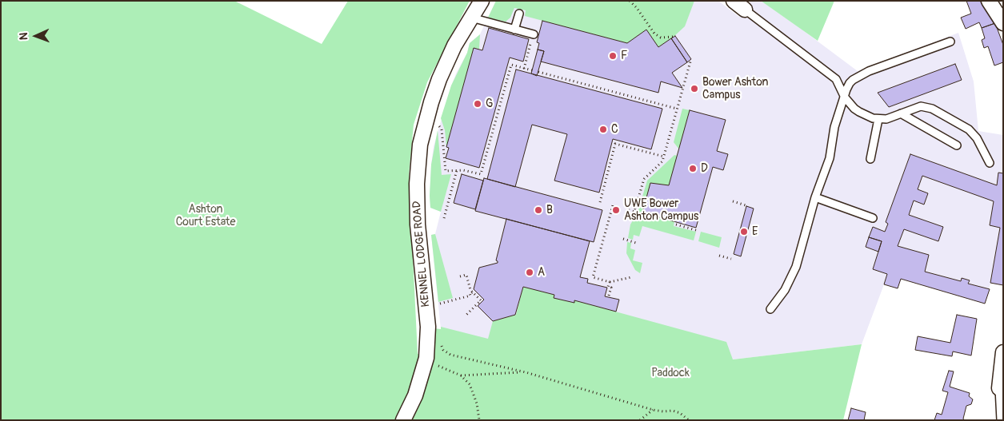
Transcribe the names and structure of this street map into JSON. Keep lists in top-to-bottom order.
{
  "streets": {
    "street": ["KENNEL LODGE ROAD"]
  },
  "parks": ["Ashton Court Estate", "Paddock"],
  "places": [
    "F",
    "Bower Ashton Campus",
    "G",
    "C",
    "D",
    "B",
    "UWE Bower Ashton Campus",
    "E",
    "A"
  ],
  "north": "left"
}
